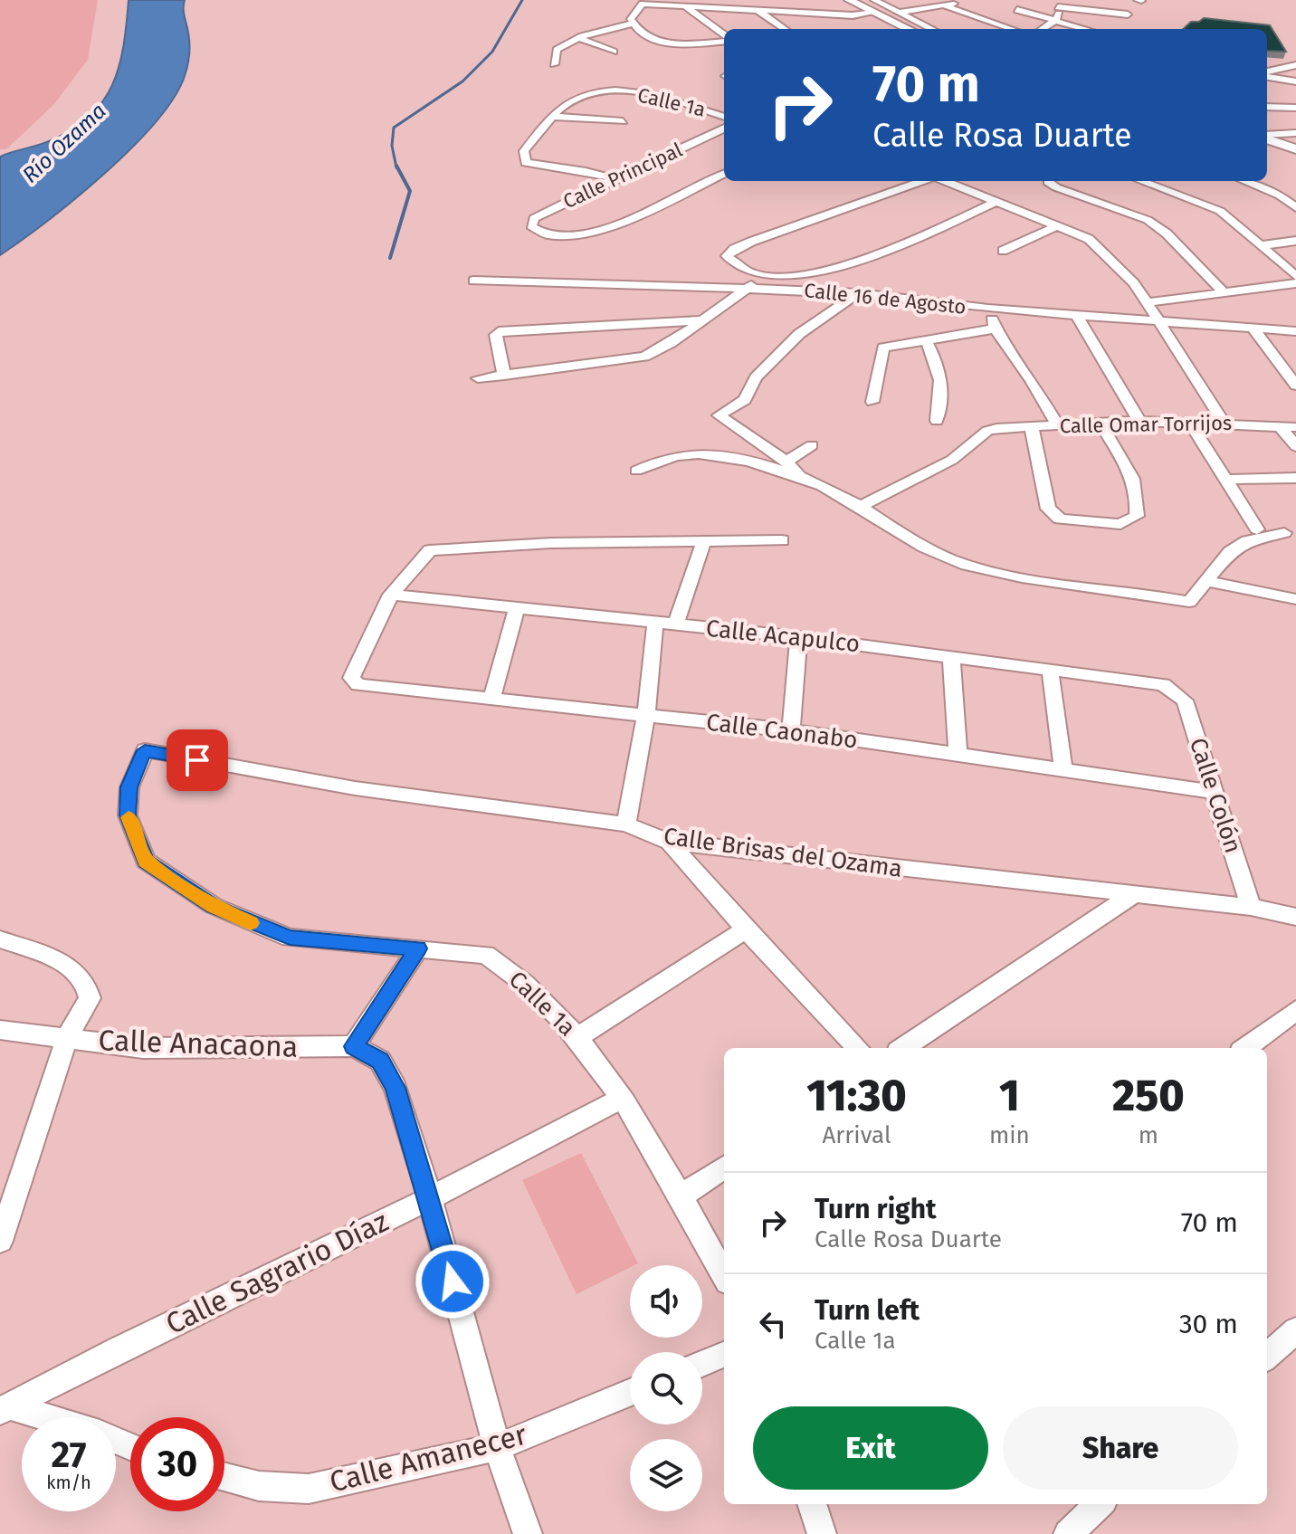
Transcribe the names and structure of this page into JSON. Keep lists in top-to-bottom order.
{
  "streets": {
    "street": [
      "Calle 1a",
      "Calle Principal",
      "Calle 16 de Agosto",
      "Calle Omar Torrijos",
      "Calle Acapulco",
      "Calle Caonabo",
      "Calle Colón",
      "Calle Brisas del Ozama",
      "Calle Anacaona",
      "Calle Sagrario Díaz",
      "Calle Amanecer"
    ]
  },
  "crossings": [
    ["Calle 1a", "Calle Principal"],
    ["Calle 1a", "Calle Brisas del Ozama"],
    ["Calle 1a", "Calle Sagrario Díaz"],
    ["Calle Acapulco", "Calle Caonabo"],
    ["Calle Acapulco", "Calle Colón"],
    ["Calle Caonabo", "Calle Colón"],
    ["Calle Colón", "Calle Brisas del Ozama"]
  ],
  "water": ["Río Ozama"],
  "page": {
    "turn": ["70 m", "Calle Rosa Duarte"],
    "eta": [
      "11:30",
      "Arrival",
      "1",
      "min",
      "250",
      "m"
    ],
    "list": [
      {
        "name": "Turn right",
        "note": "Calle Rosa Duarte",
        "value": "70 m"
      },
      {
        "name": "Turn left",
        "note": "Calle 1a",
        "value": "30 m"
      }
    ],
    "buttons": ["Exit", "Share"],
    "speed": "27 km/h",
    "limit": "30"
  }
}
